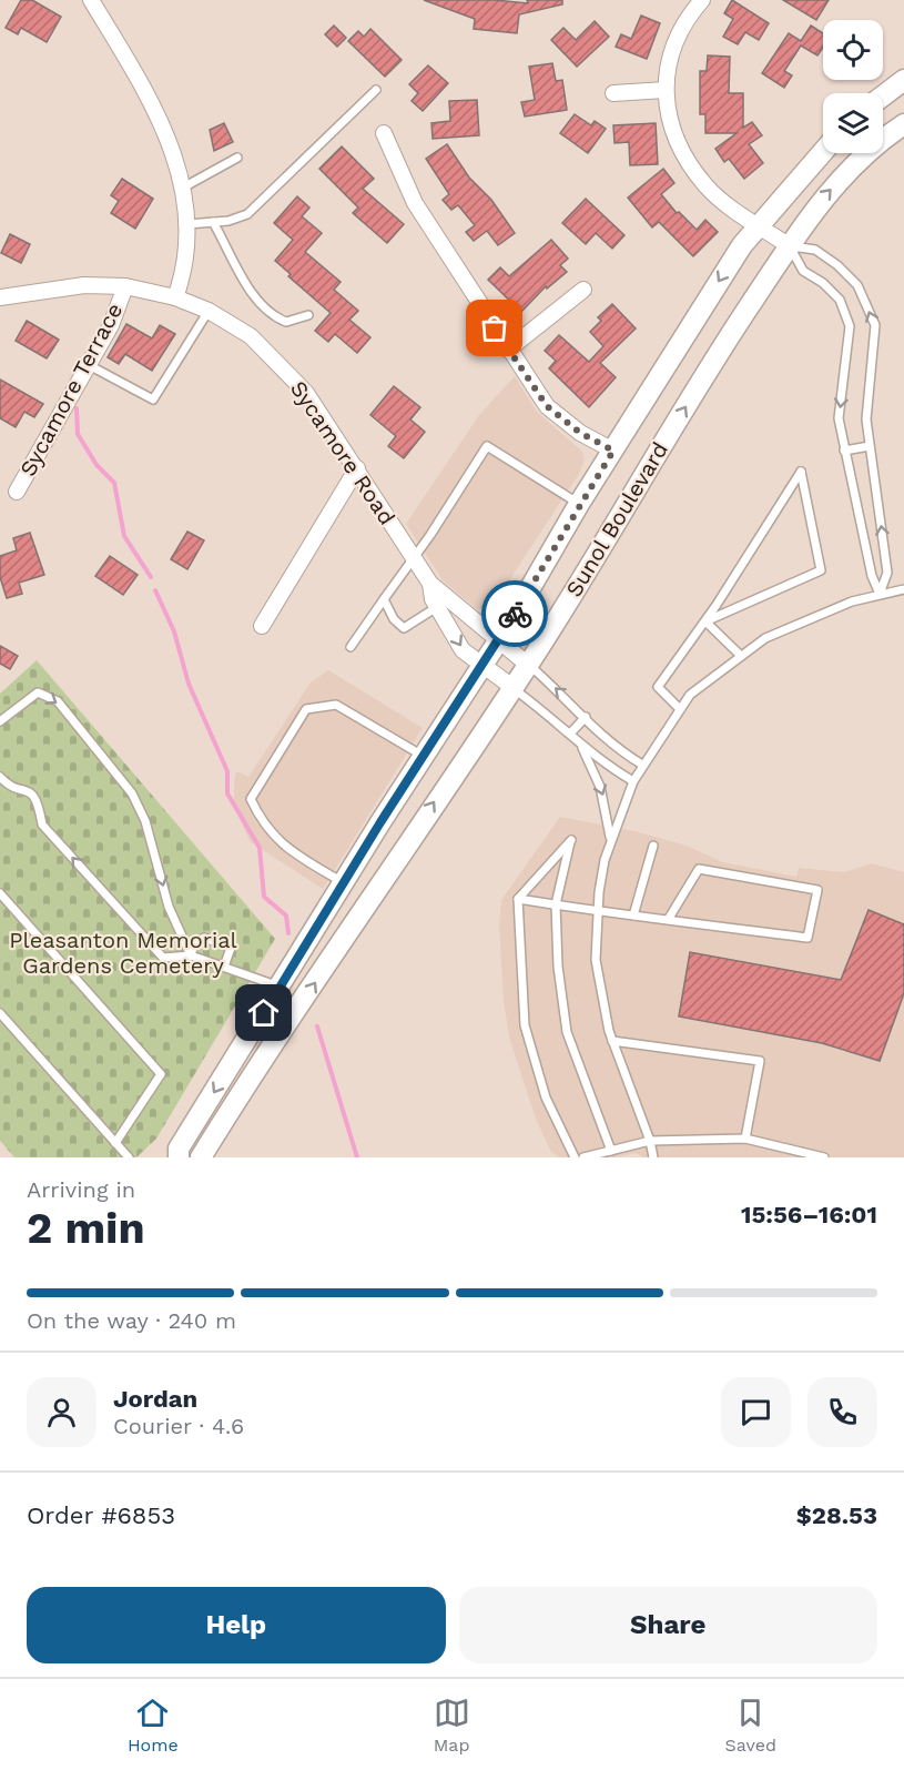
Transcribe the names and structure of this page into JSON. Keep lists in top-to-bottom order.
{
  "streets": {
    "main road": ["Sunol Boulevard"],
    "street": ["Sycamore Terrace", "Sycamore Road"]
  },
  "crossings": [
    ["Sycamore Terrace", "Sycamore Road"],
    ["Sycamore Road", "Sunol Boulevard"]
  ],
  "parks": ["Pleasanton Memorial Gardens Cemetery"],
  "page": {
    "heading": ["2 min", "Arriving in", "15:56–16:01"],
    "panel": [
      "Jordan",
      "Courier · 4.6",
      "Order #6853",
      "$28.53"
    ],
    "bar": "On the way · 240 m",
    "buttons": ["Help", "Share"],
    "tabs": ["Home", "Map", "Saved"]
  }
}
